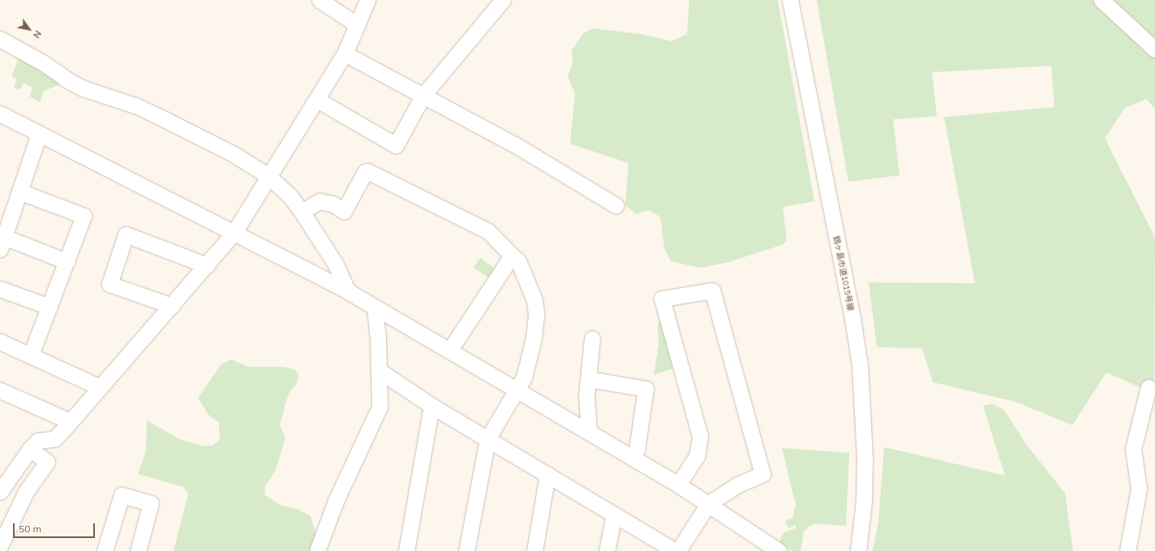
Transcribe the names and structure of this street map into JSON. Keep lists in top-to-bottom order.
{
  "streets": {
    "street": ["鶴ヶ島市道1015号線"]
  },
  "scale_bar": "50 m",
  "north": "bottom right"
}
